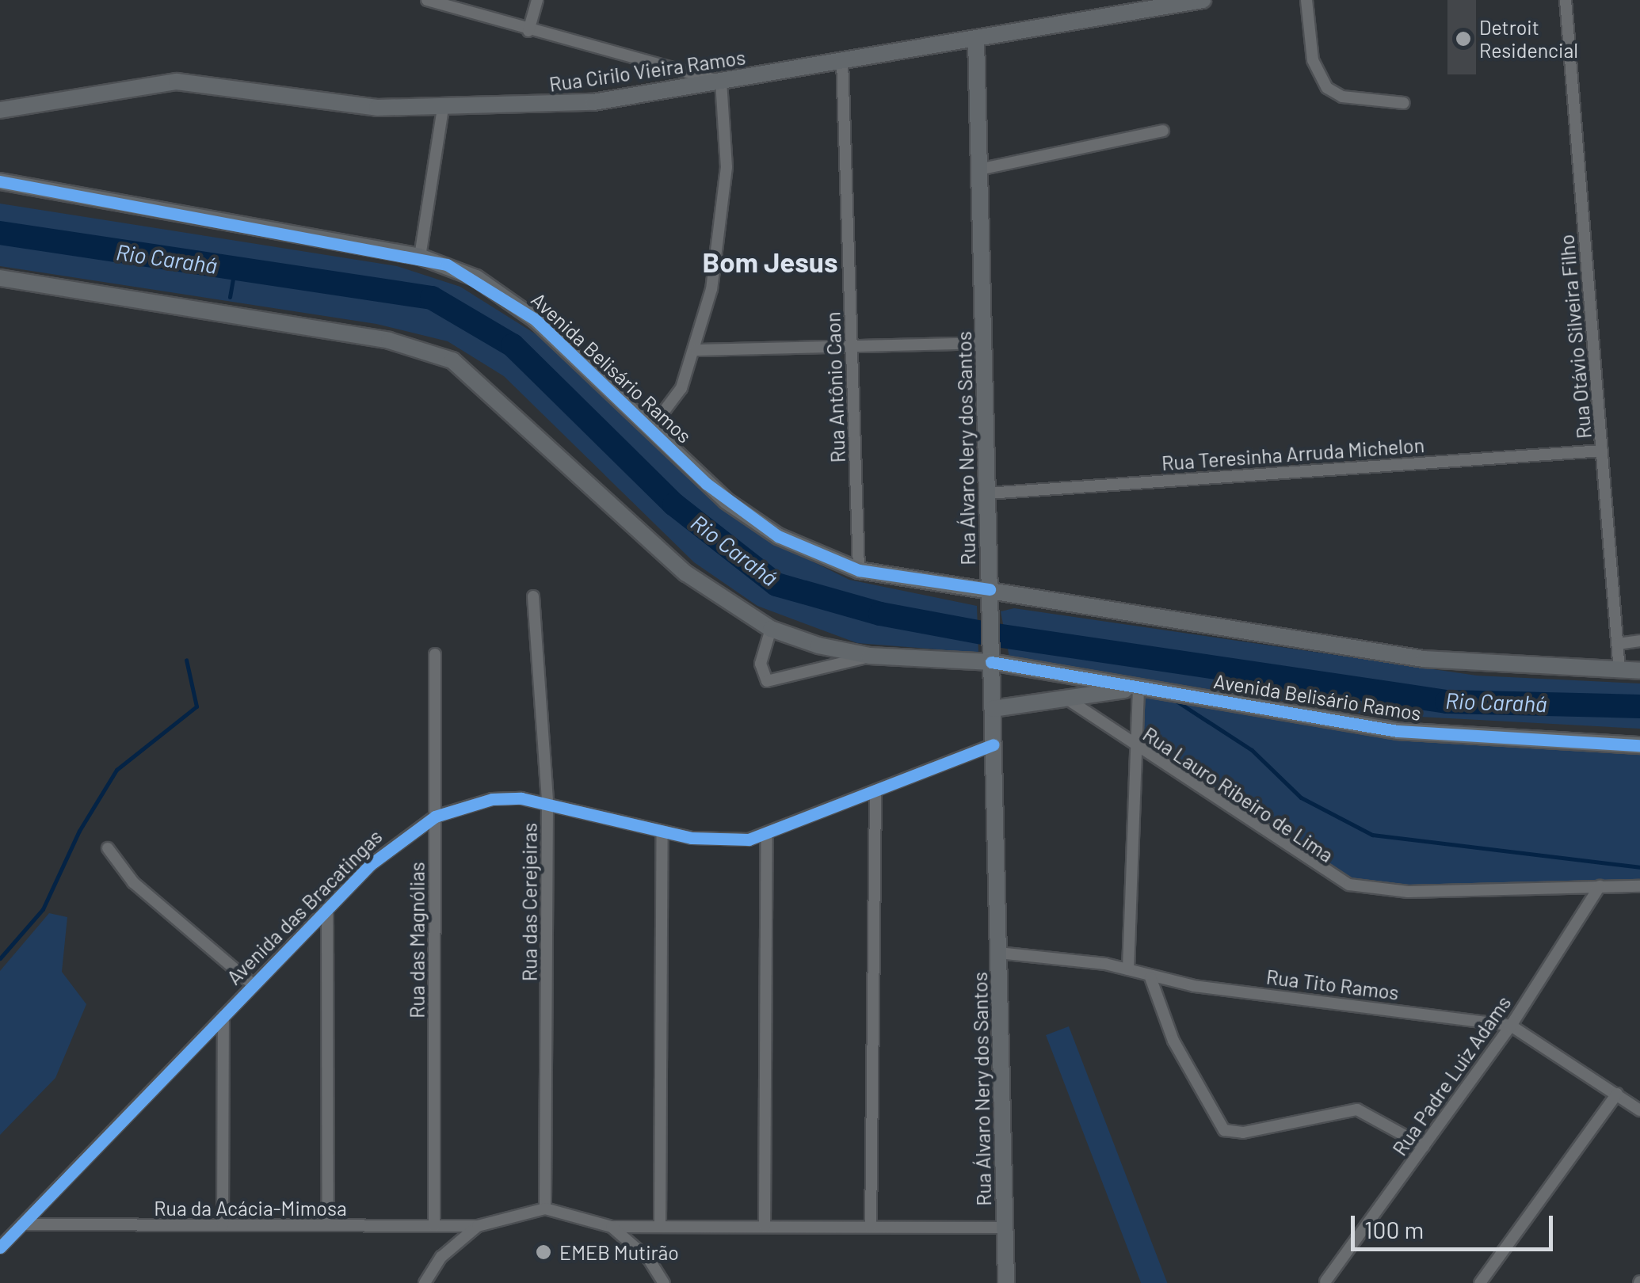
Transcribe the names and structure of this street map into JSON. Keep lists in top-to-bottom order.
{
  "streets": {
    "main road": ["Rua Cirilo Vieira Ramos", "Avenida Belisário Ramos", "Rua Álvaro Nery dos Santos"],
    "street": [
      "Rua Otávio Silveira Filho",
      "Rua Antônio Caon",
      "Rua Teresinha Arruda Michelon",
      "Rua Lauro Ribeiro de Lima",
      "Rua das Cerejeiras",
      "Avenida das Bracatingas",
      "Rua das Magnólias",
      "Rua Tito Ramos",
      "Rua Padre Luiz Adams",
      "Rua da Acácia-Mimosa"
    ]
  },
  "crossings": [
    ["Rua Cirilo Vieira Ramos", "Rua Antônio Caon"],
    ["Rua Cirilo Vieira Ramos", "Rua Álvaro Nery dos Santos"],
    ["Rua Otávio Silveira Filho", "Avenida Belisário Ramos"],
    ["Rua Otávio Silveira Filho", "Rua Teresinha Arruda Michelon"],
    ["Avenida Belisário Ramos", "Rua Antônio Caon"],
    ["Avenida Belisário Ramos", "Rua Álvaro Nery dos Santos"],
    ["Rua Álvaro Nery dos Santos", "Rua Teresinha Arruda Michelon"],
    ["Rua Álvaro Nery dos Santos", "Avenida das Bracatingas"],
    ["Rua Álvaro Nery dos Santos", "Rua Tito Ramos"],
    ["Rua Lauro Ribeiro de Lima", "Rua Padre Luiz Adams"],
    ["Rua das Cerejeiras", "Avenida das Bracatingas"],
    ["Avenida das Bracatingas", "Rua das Magnólias"],
    ["Avenida das Bracatingas", "Rua da Acácia-Mimosa"],
    ["Rua das Magnólias", "Rua da Acácia-Mimosa"],
    ["Rua Tito Ramos", "Rua Padre Luiz Adams"]
  ],
  "districts": ["Bom Jesus"],
  "water": ["Rio Carahá"],
  "places": ["Detroit Residencial", "EMEB Mutirão"],
  "scale_bar": "100 m"
}
